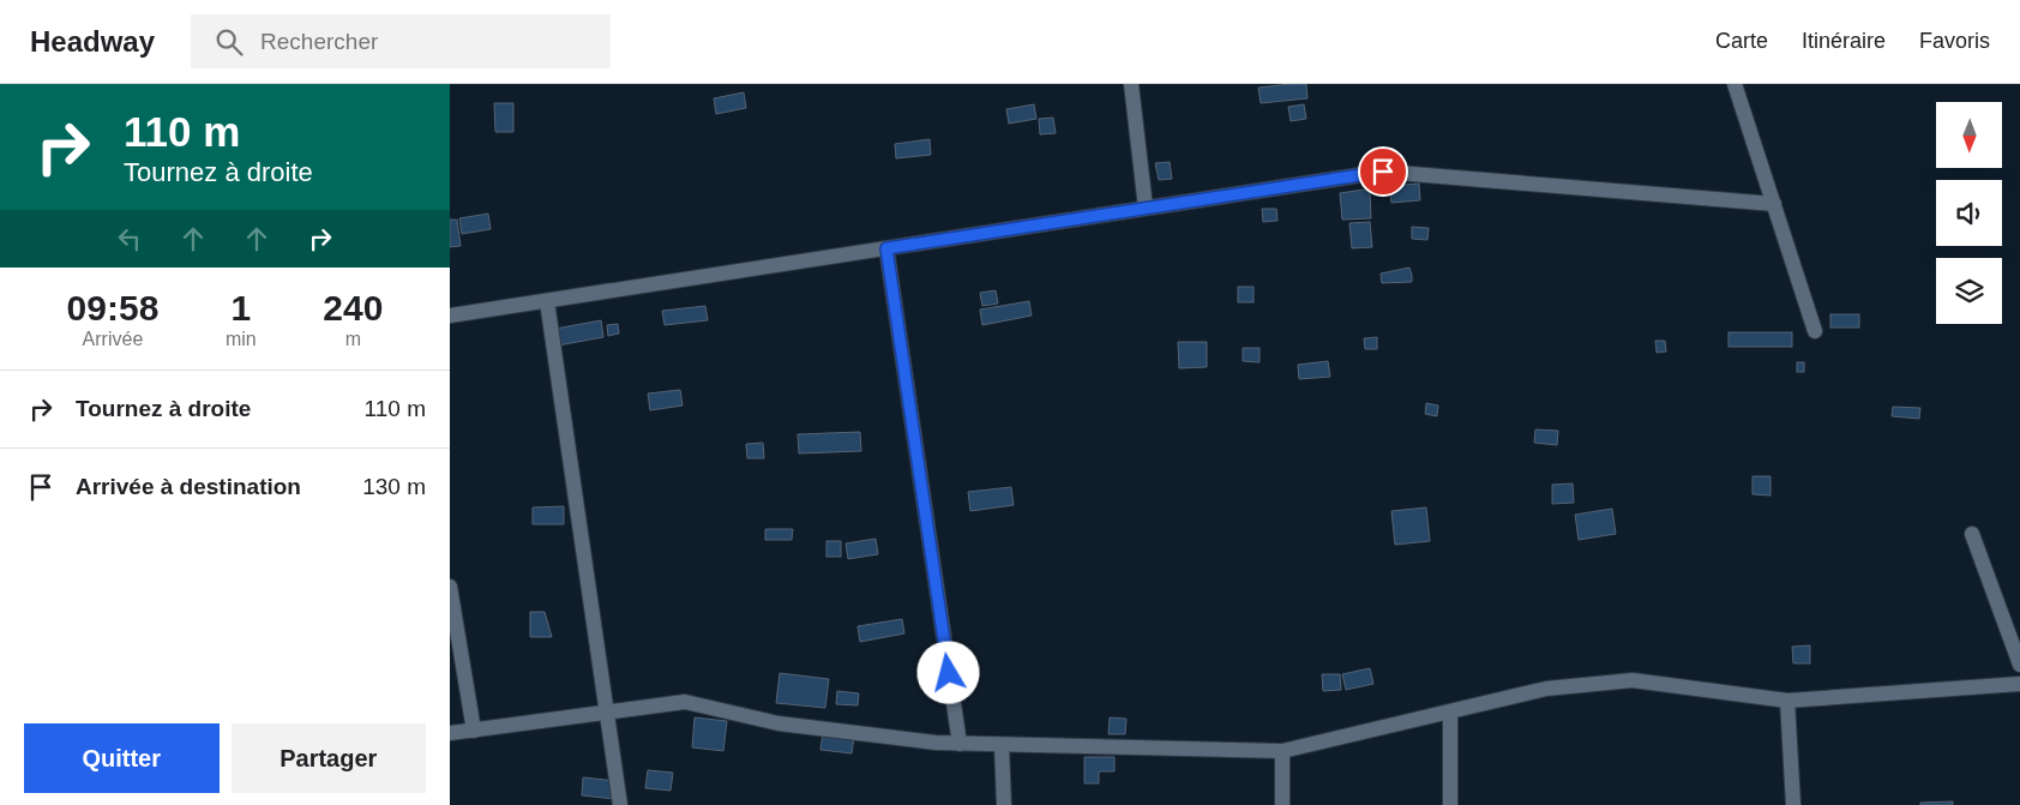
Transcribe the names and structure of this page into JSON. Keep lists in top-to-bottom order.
{
  "north": "bottom",
  "page": {
    "header": "Headway",
    "search": "Rechercher",
    "nav": ["Carte", "Itinéraire", "Favoris"],
    "turn": ["110 m", "Tournez à droite"],
    "eta": [
      "09:58",
      "Arrivée",
      "1",
      "min",
      "240",
      "m"
    ],
    "list": [
      {
        "name": "Tournez à droite",
        "value": "110 m"
      },
      {
        "name": "Arrivée à destination",
        "value": "130 m"
      }
    ],
    "buttons": ["Quitter", "Partager"]
  }
}
